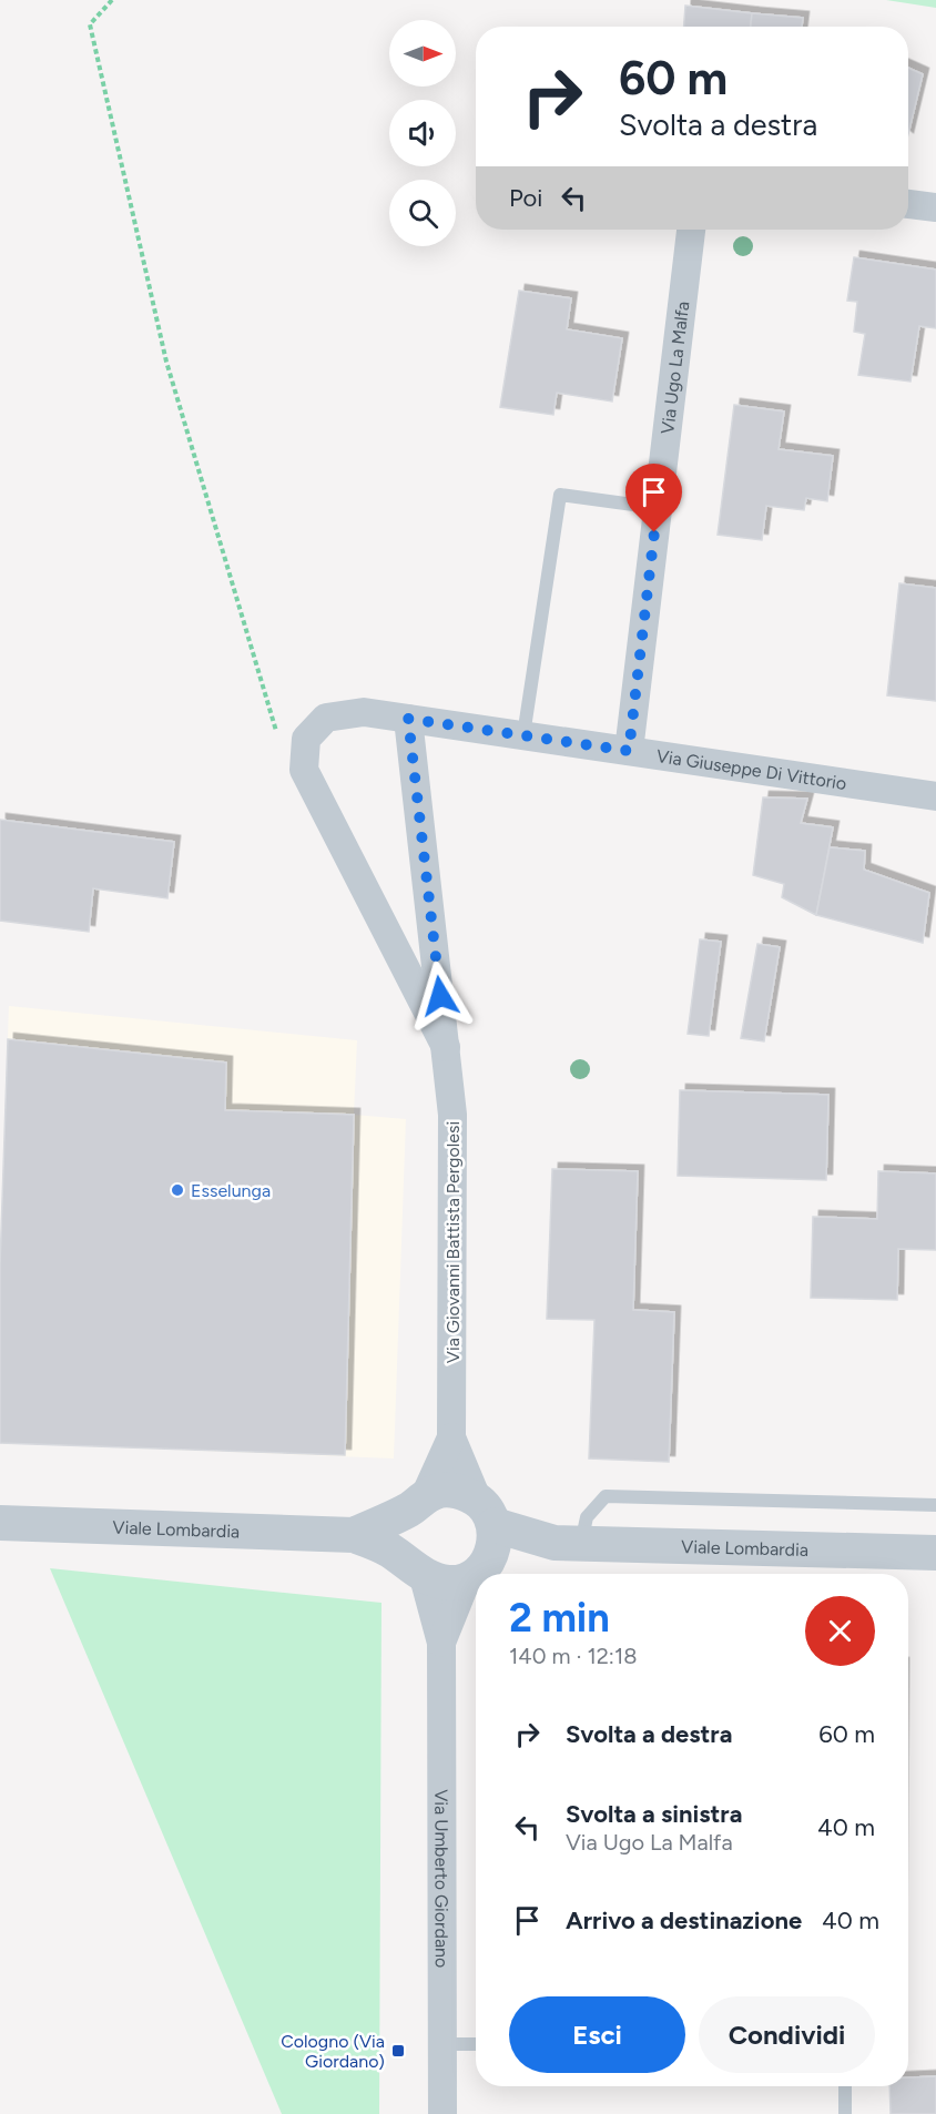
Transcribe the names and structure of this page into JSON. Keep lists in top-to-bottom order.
{
  "streets": {
    "street": [
      "Via Ugo La Malfa",
      "Via Giuseppe Di Vittorio",
      "Via Giovanni Battista Pergolesi",
      "Viale Lombardia",
      "Via Umberto Giordano"
    ]
  },
  "crossings": [
    ["Via Ugo La Malfa", "Via Giuseppe Di Vittorio"],
    ["Via Giuseppe Di Vittorio", "Via Giovanni Battista Pergolesi"],
    ["Via Giovanni Battista Pergolesi", "Viale Lombardia"],
    ["Via Giovanni Battista Pergolesi", "Via Umberto Giordano"],
    ["Viale Lombardia", "Via Umberto Giordano"]
  ],
  "places": {
    "other": ["Esselunga"],
    "transit": ["Cologno (Via Giordano)"]
  },
  "north": "right",
  "page": {
    "turn": ["60 m", "Svolta a destra"],
    "then": "Poi",
    "heading": ["2 min", "140 m · 12:18"],
    "list": [
      {
        "name": "Svolta a destra",
        "value": "60 m"
      },
      {
        "name": "Svolta a sinistra",
        "note": "Via Ugo La Malfa",
        "value": "40 m"
      },
      {
        "name": "Arrivo a destinazione",
        "value": "40 m"
      }
    ],
    "buttons": ["Esci", "Condividi"]
  }
}
